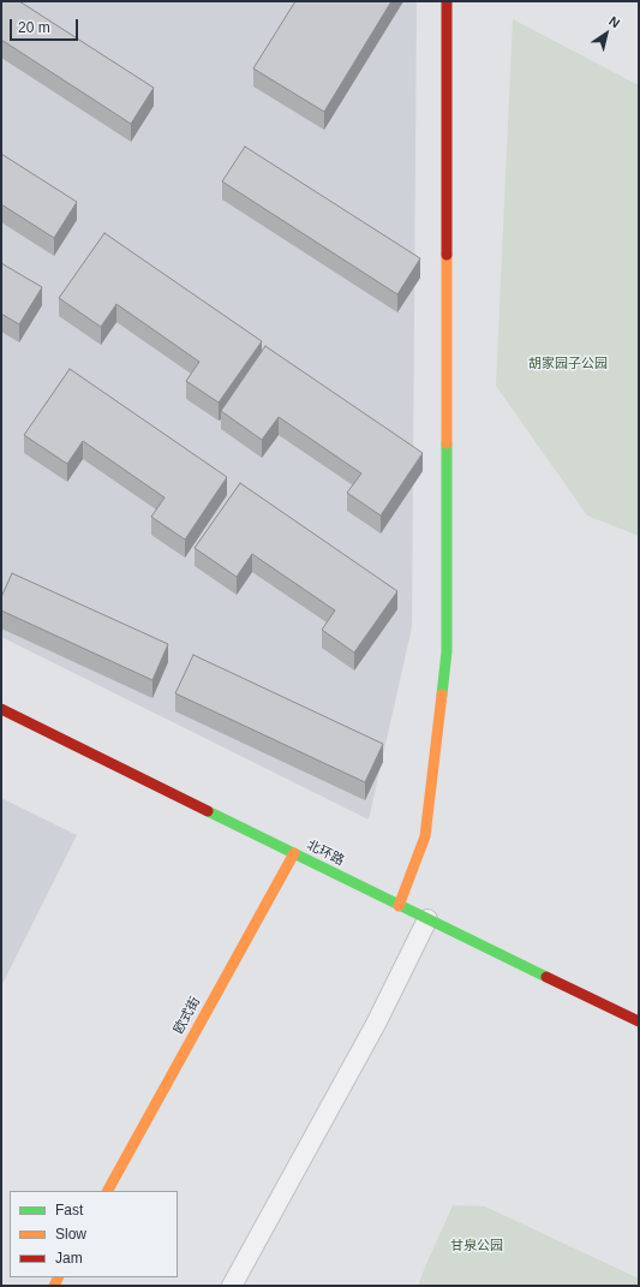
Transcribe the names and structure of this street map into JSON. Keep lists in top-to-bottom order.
{
  "streets": {
    "street": ["北环路", "欧式街"]
  },
  "crossings": [
    ["北环路", "欧式街"]
  ],
  "parks": ["胡家园子公园", "甘泉公园"],
  "legend": ["Fast", "Slow", "Jam"],
  "scale_bar": "20 m",
  "north": "top right"
}
